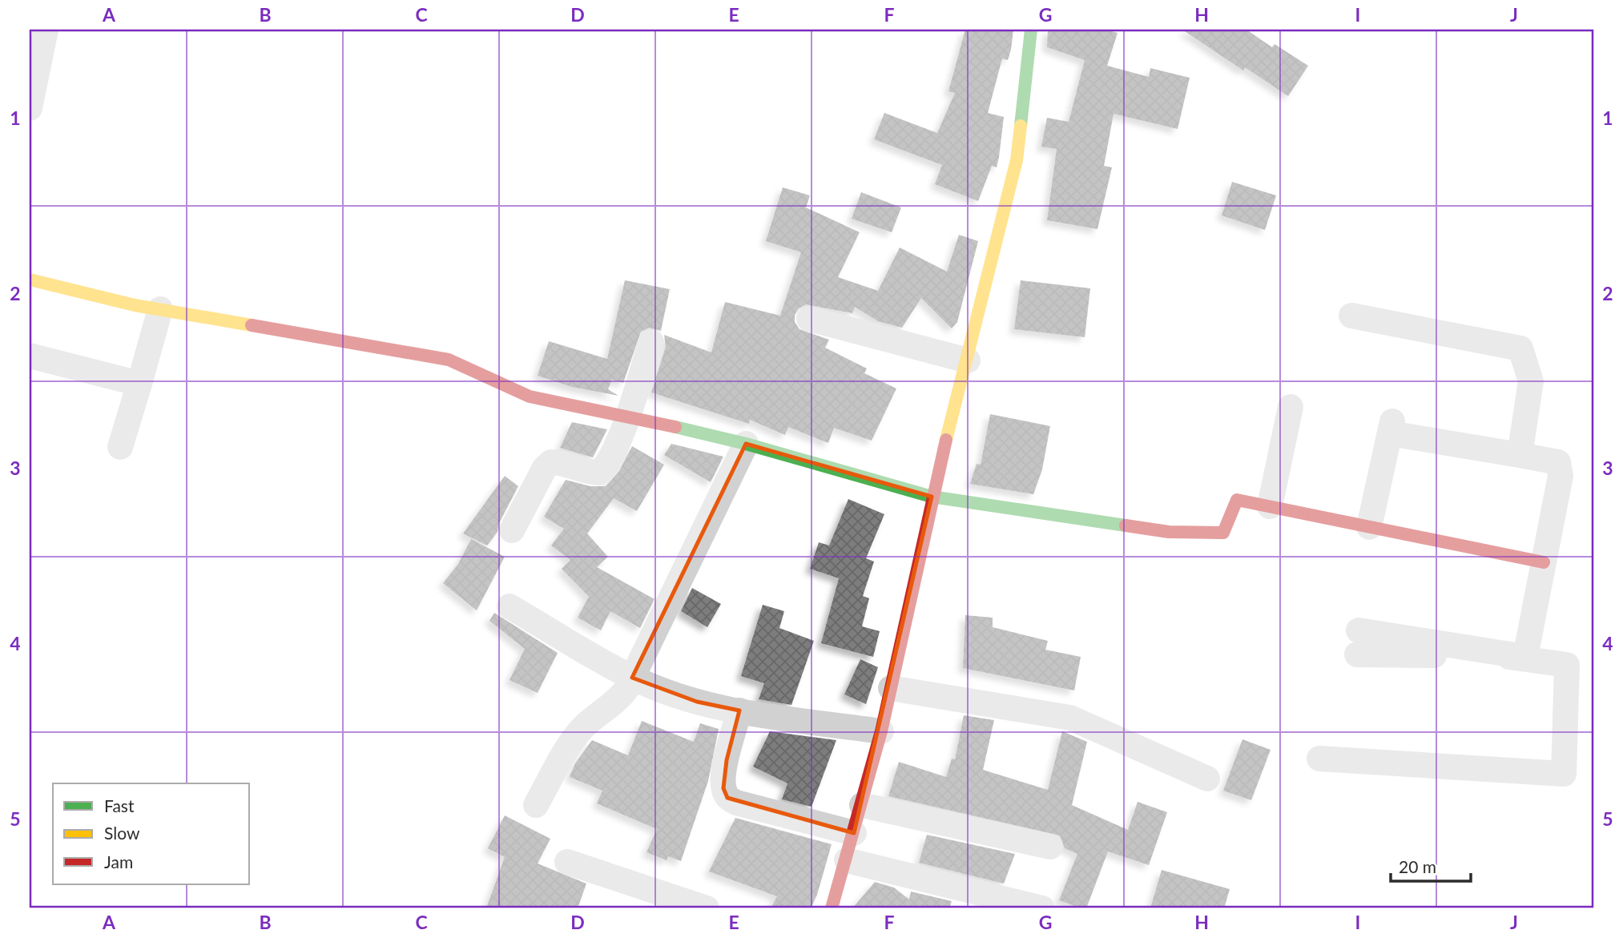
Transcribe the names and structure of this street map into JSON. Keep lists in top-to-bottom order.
{
  "legend": ["Fast", "Slow", "Jam"],
  "scale_bar": "20 m",
  "grid": {
    "columns": [
      "A",
      "B",
      "C",
      "D",
      "E",
      "F",
      "G",
      "H",
      "I",
      "J"
    ],
    "rows": [
      "1",
      "2",
      "3",
      "4",
      "5"
    ]
  }
}
